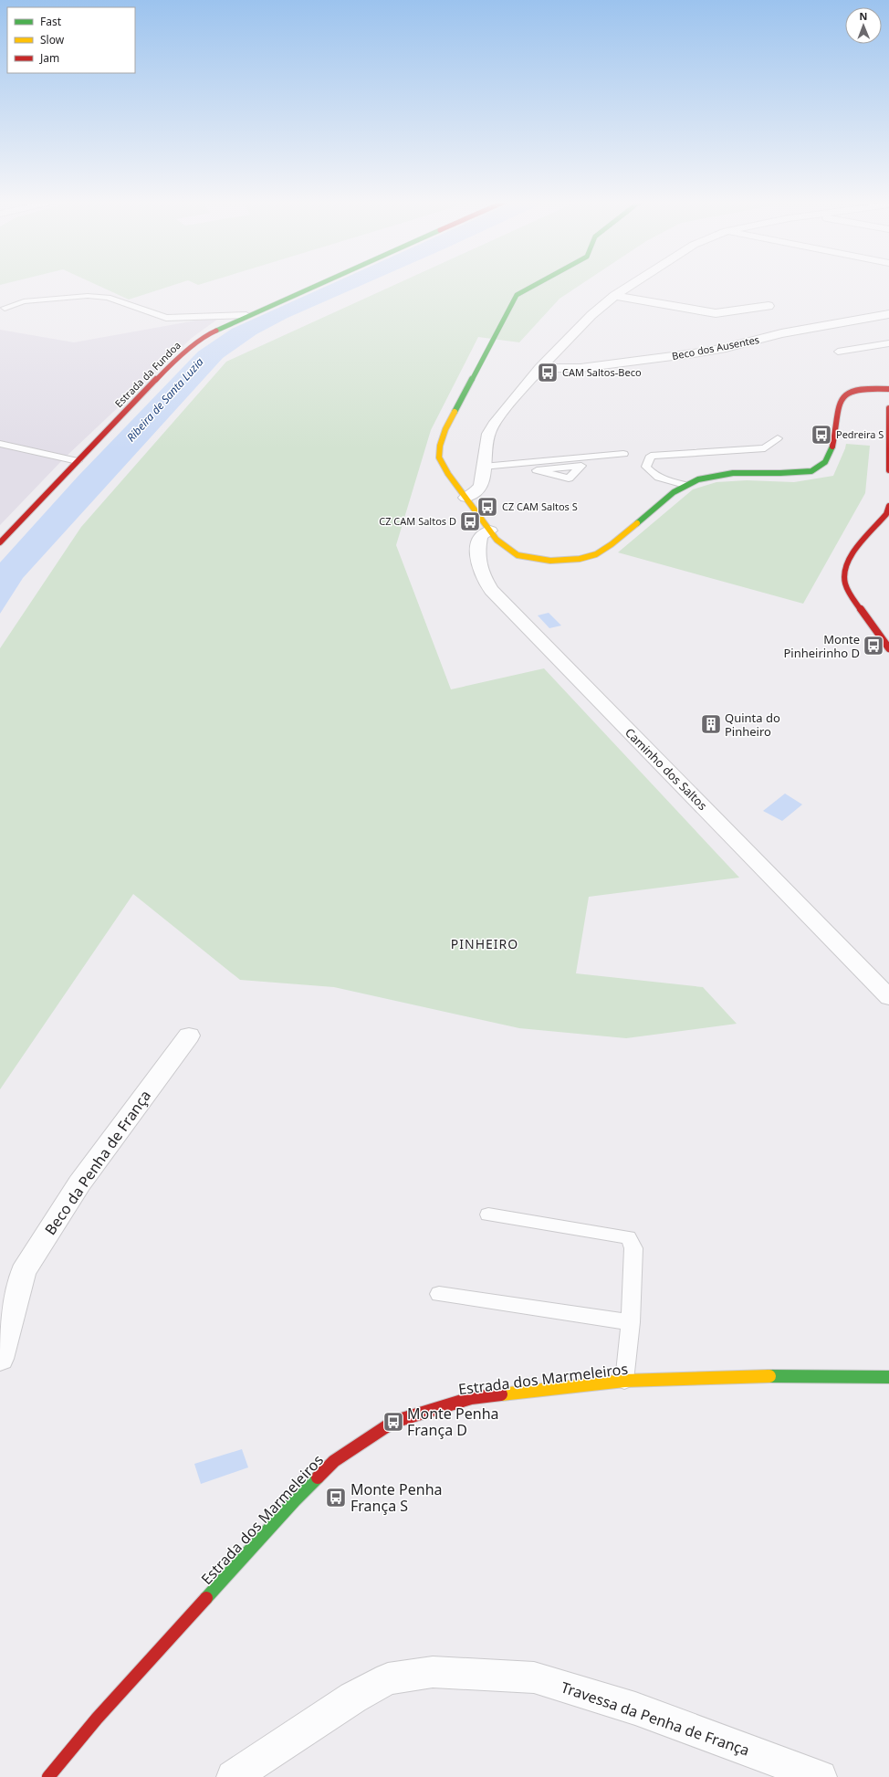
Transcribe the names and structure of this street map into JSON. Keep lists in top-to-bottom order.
{
  "streets": {
    "main road": ["Estrada da Fundoa", "Estrada dos Marmeleiros"],
    "street": [
      "Beco dos Ausentes",
      "Caminho dos Saltos",
      "Beco da Penha de França",
      "Travessa da Penha de França"
    ]
  },
  "districts": ["PINHEIRO"],
  "water": ["Ribeira de Santa Luzia"],
  "places": {
    "bus stop": [
      "CAM Saltos-Beco",
      "Pedreira S",
      "CZ CAM Saltos S",
      "CZ CAM Saltos D",
      "Monte Pinheirinho D",
      "Monte Penha França D",
      "Monte Penha França S"
    ],
    "building": ["Quinta do Pinheiro"]
  },
  "legend": ["Fast", "Slow", "Jam"],
  "north": "top"
}
